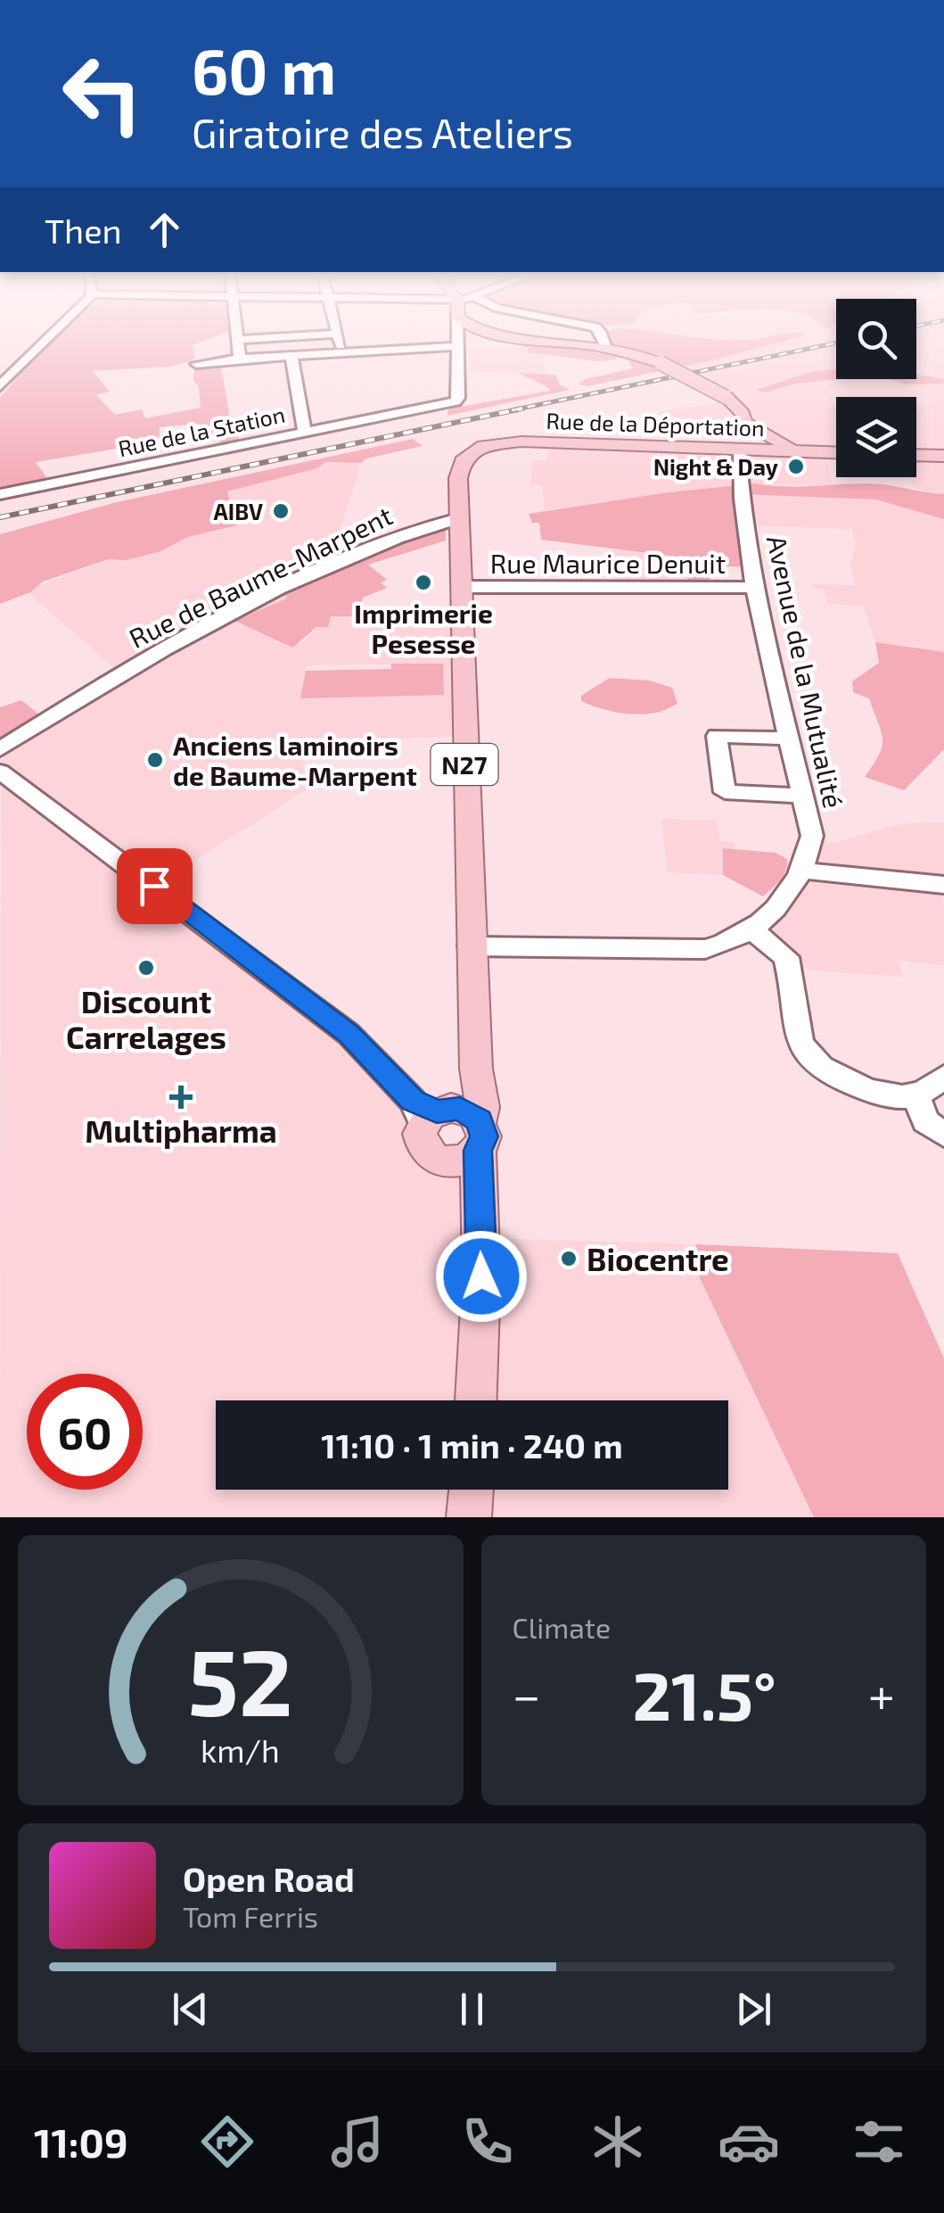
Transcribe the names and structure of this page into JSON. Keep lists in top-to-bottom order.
{
  "streets": {
    "main road": ["Rue de la Déportation", "N27"],
    "street": [
      "Rue de la Station",
      "Rue Maurice Denuit",
      "Rue de Baume-Marpent",
      "Avenue de la Mutualité"
    ]
  },
  "crossings": [
    ["Rue de la Déportation", "Rue de Baume-Marpent"],
    ["Rue de la Déportation", "Avenue de la Mutualité"],
    ["Rue de la Déportation", "N27"],
    ["Rue Maurice Denuit", "Avenue de la Mutualité"],
    ["Rue Maurice Denuit", "N27"],
    ["Rue de Baume-Marpent", "N27"],
    ["Avenue de la Mutualité", "N27"]
  ],
  "places": {
    "other": [
      "Night & Day",
      "AIBV",
      "Imprimerie Pesesse",
      "Anciens laminoirs de Baume-Marpent",
      "Discount Carrelages",
      "Biocentre"
    ],
    "health": ["Multipharma"]
  },
  "page": {
    "turn": ["60 m", "Giratoire des Ateliers"],
    "then": "Then",
    "limit": "60",
    "trip": "11:10 · 1 min · 240 m",
    "tile": "Climate",
    "heat": ["−", "21.5°", "+"],
    "song": ["Open Road", "Tom Ferris"],
    "tabs": "11:09",
    "gauge": ["52", "km/h"]
  }
}
